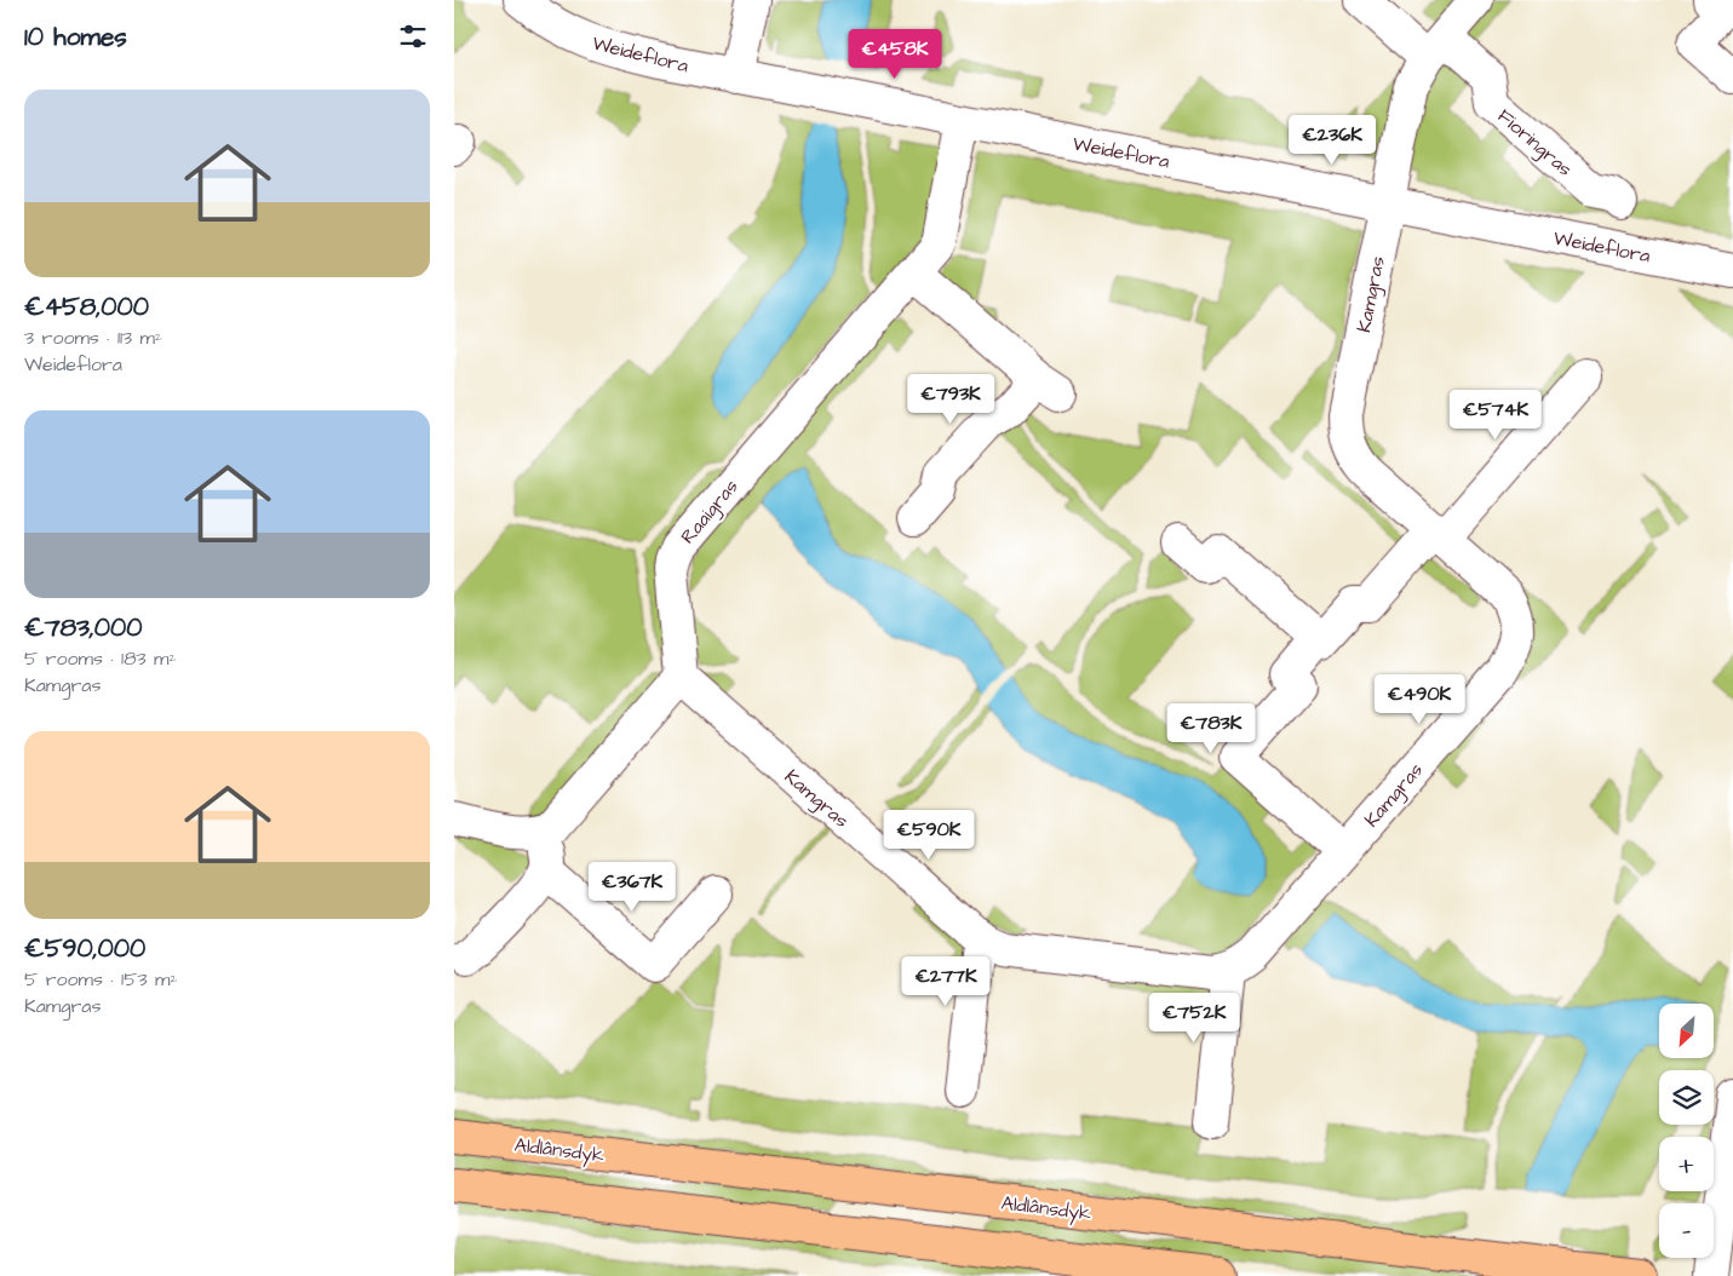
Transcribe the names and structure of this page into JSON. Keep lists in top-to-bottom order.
{
  "streets": {
    "main road": ["Aldlânsdyk"],
    "street": [
      "Weideflora",
      "Fioringras",
      "Kamgras",
      "Raaigras"
    ]
  },
  "crossings": [
    ["Weideflora", "Kamgras"],
    ["Weideflora", "Raaigras"],
    ["Kamgras", "Raaigras"]
  ],
  "north": "bottom left",
  "page": {
    "heading": "10 homes",
    "price": [
      "€458K",
      "€236K",
      "€793K",
      "€574K",
      "€490K",
      "€783K",
      "€590K",
      "€367K",
      "€277K",
      "€752K"
    ],
    "list": [
      {
        "name": "€458,000",
        "note": "3 rooms · 113 m² · Weideflora"
      },
      {
        "name": "€783,000",
        "note": "5 rooms · 183 m² · Kamgras"
      },
      {
        "name": "€590,000",
        "note": "5 rooms · 153 m² · Kamgras"
      }
    ],
    "map_buttons": ["+", "−"]
  }
}
